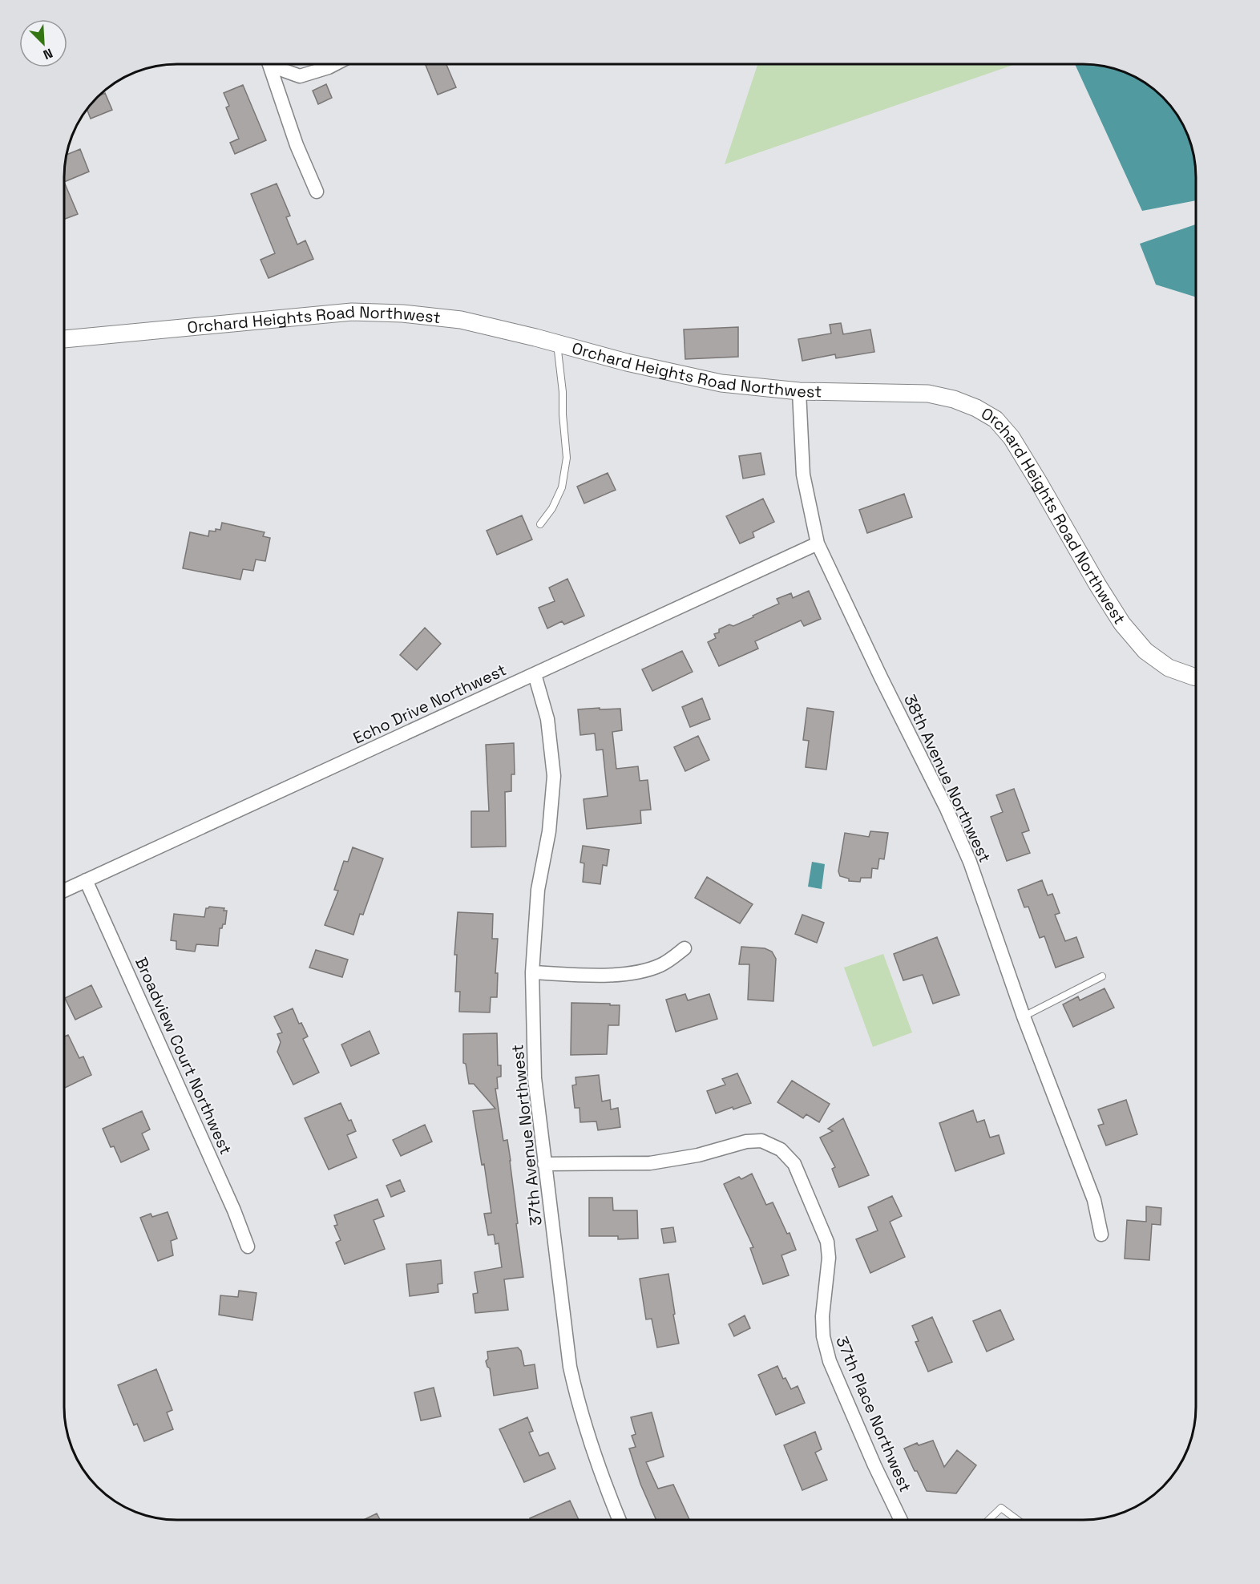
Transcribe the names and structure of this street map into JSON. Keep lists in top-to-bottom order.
{
  "streets": {
    "street": [
      "Orchard Heights Road Northwest",
      "Echo Drive Northwest",
      "38th Avenue Northwest",
      "Broadview Court Northwest",
      "37th Avenue Northwest",
      "37th Place Northwest"
    ]
  },
  "crossings": [
    ["Orchard Heights Road Northwest", "38th Avenue Northwest"],
    ["Echo Drive Northwest", "38th Avenue Northwest"],
    ["Echo Drive Northwest", "Broadview Court Northwest"],
    ["Echo Drive Northwest", "37th Avenue Northwest"],
    ["37th Avenue Northwest", "37th Place Northwest"]
  ],
  "north": "bottom right"
}
